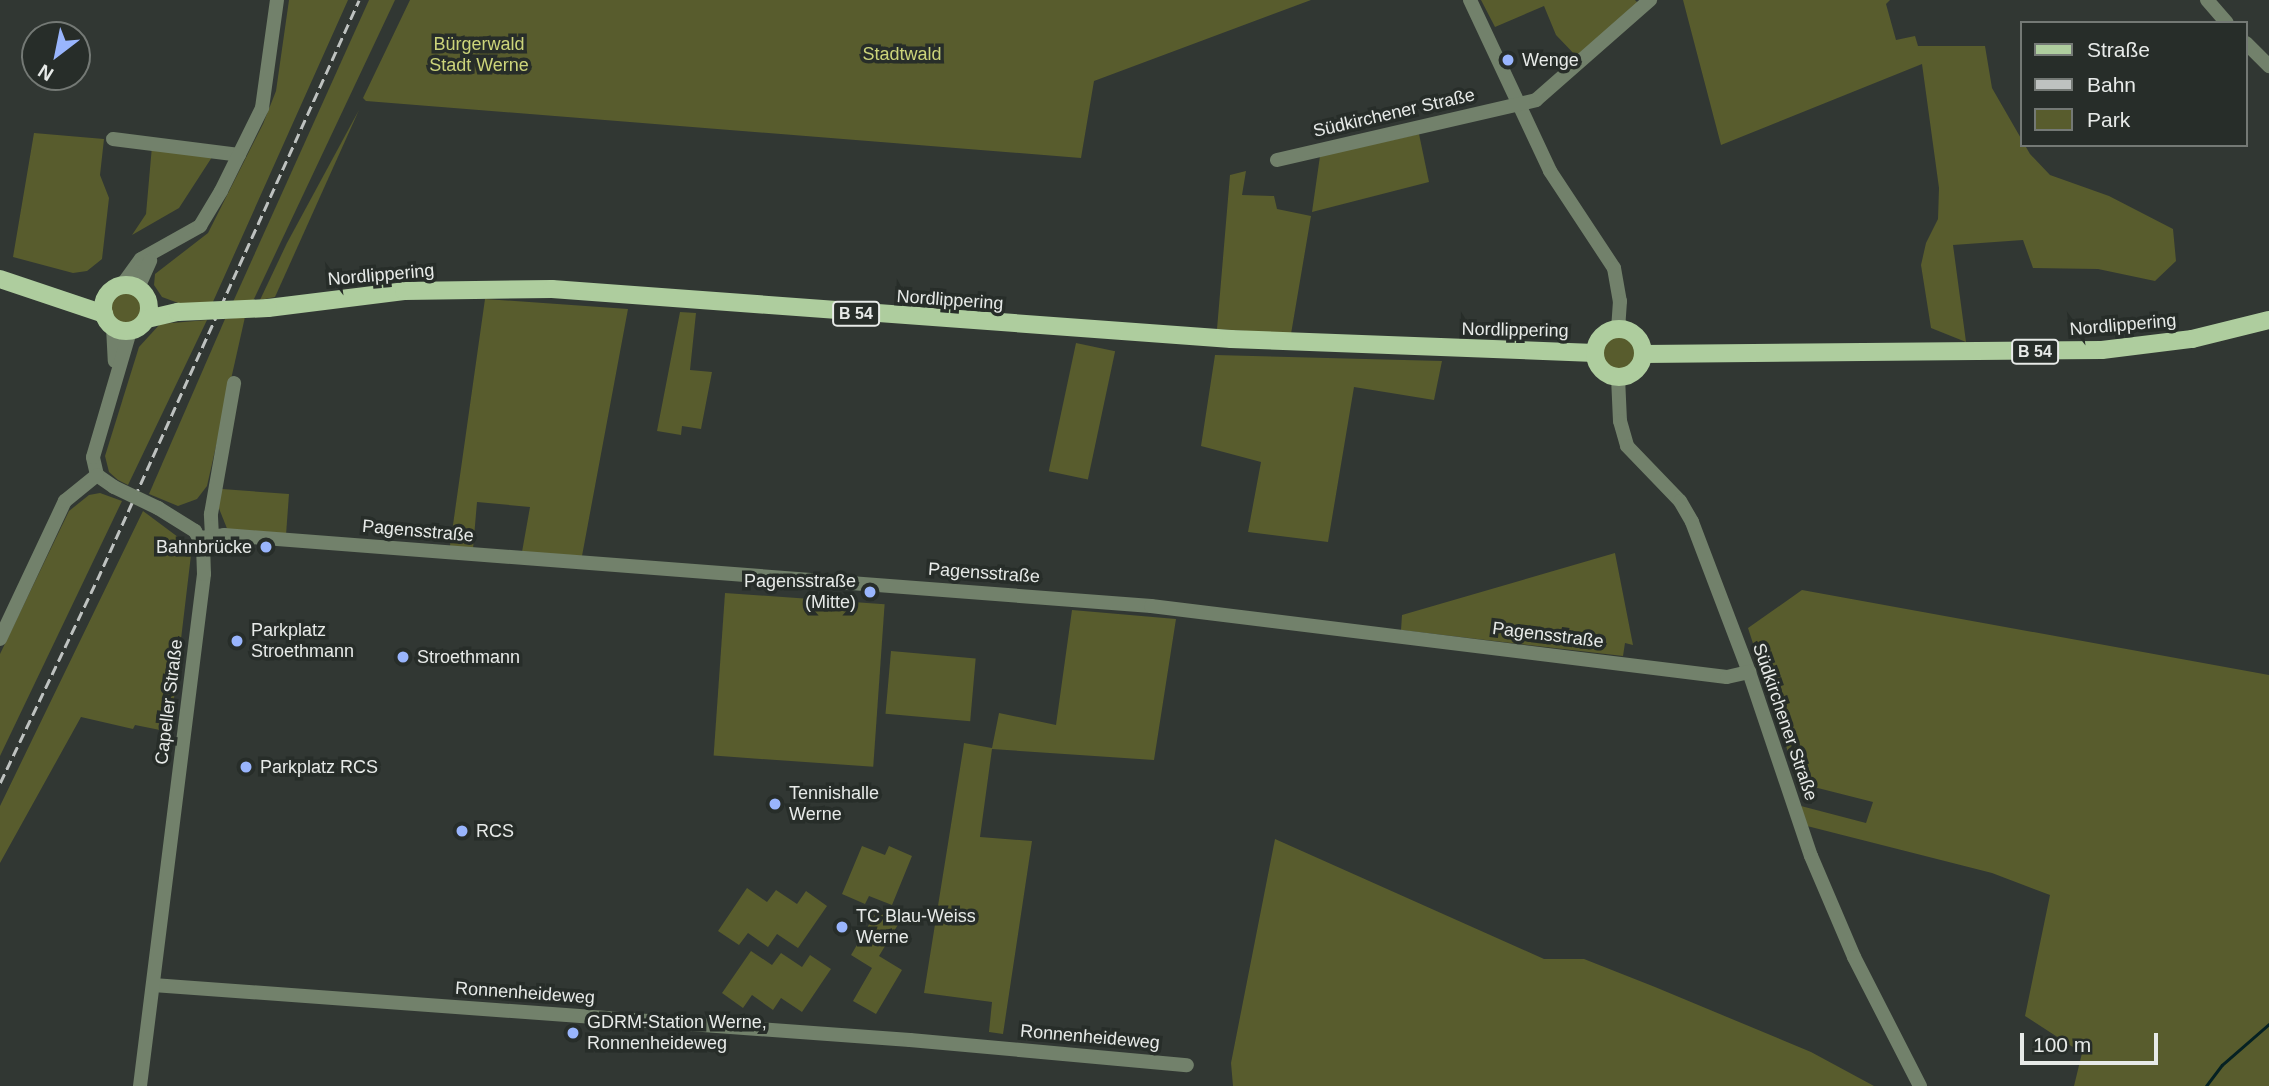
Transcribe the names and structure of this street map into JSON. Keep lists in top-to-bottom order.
{
  "streets": {
    "main road": ["Nordlippering", "B 54"],
    "street": [
      "Südkirchener Straße",
      "Pagensstraße",
      "Capeller Straße",
      "Ronnenheideweg"
    ]
  },
  "crossings": [
    ["Südkirchener Straße", "Nordlippering"],
    ["Südkirchener Straße", "Pagensstraße"],
    ["Pagensstraße", "Capeller Straße"],
    ["Capeller Straße", "Ronnenheideweg"]
  ],
  "parks": ["Bürgerwald Stadt Werne", "Stadtwald"],
  "places": [
    "Wenge",
    "Bahnbrücke",
    "Pagensstraße (Mitte)",
    "Parkplatz Stroethmann",
    "Stroethmann",
    "Parkplatz RCS",
    "Tennishalle Werne",
    "RCS",
    "TC Blau-Weiss Werne",
    "GDRM-Station Werne, Ronnenheideweg"
  ],
  "legend": ["Straße", "Bahn", "Park"],
  "scale_bar": "100 m",
  "north": "bottom left"
}
